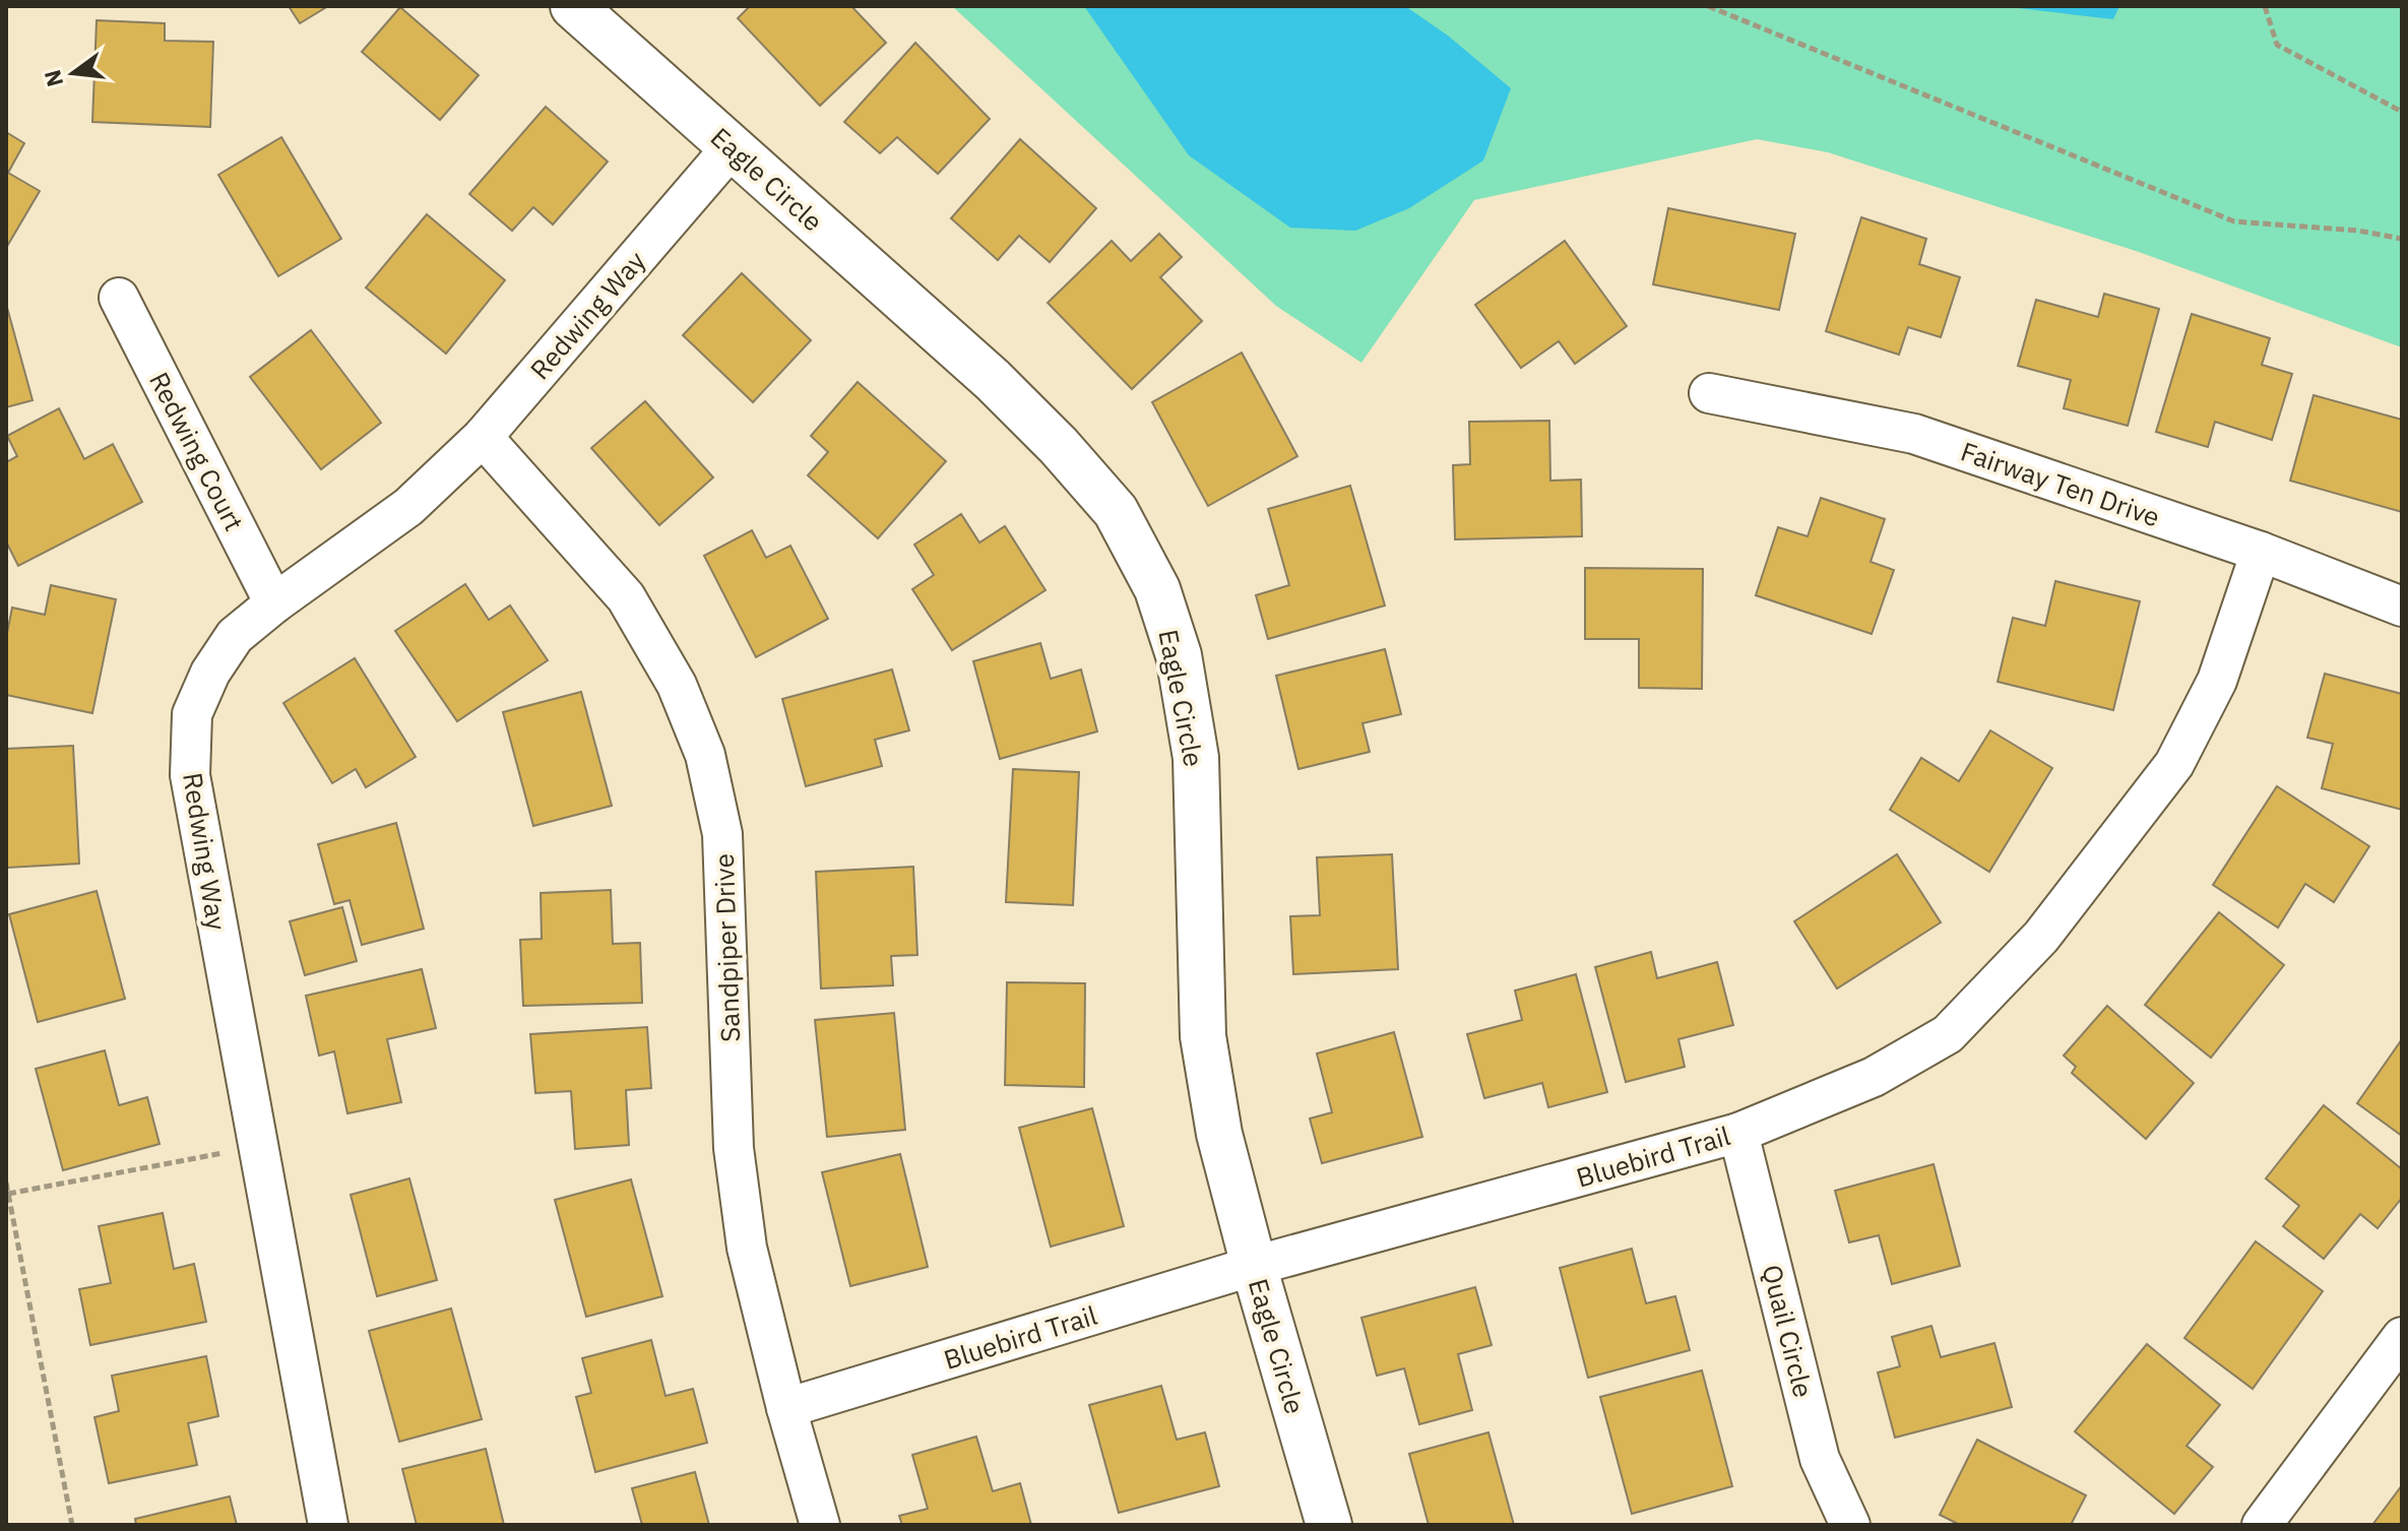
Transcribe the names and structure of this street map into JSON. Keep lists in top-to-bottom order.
{
  "streets": {
    "street": [
      "Eagle Circle",
      "Redwing Way",
      "Redwing Court",
      "Fairway Ten Drive",
      "Sandpiper Drive",
      "Bluebird Trail",
      "Quail Circle"
    ]
  },
  "crossings": [
    ["Eagle Circle", "Redwing Way"],
    ["Eagle Circle", "Bluebird Trail"],
    ["Redwing Way", "Redwing Court"],
    ["Redwing Way", "Sandpiper Drive"],
    ["Fairway Ten Drive", "Bluebird Trail"],
    ["Sandpiper Drive", "Bluebird Trail"],
    ["Bluebird Trail", "Quail Circle"]
  ],
  "north": "left"
}
